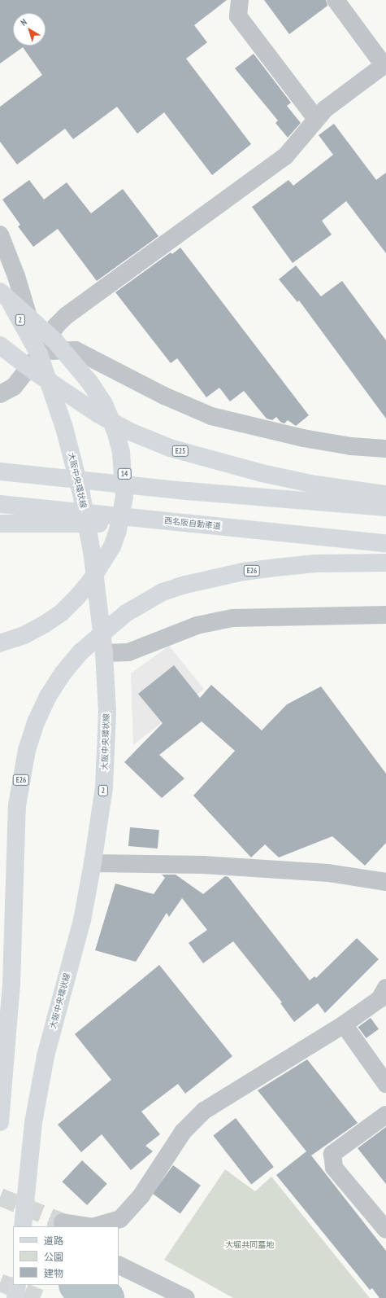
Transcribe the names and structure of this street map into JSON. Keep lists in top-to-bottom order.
{
  "streets": {
    "main road": [
      "2",
      "E25",
      "14",
      "大阪中央環状線",
      "西名阪自動車道",
      "E26"
    ]
  },
  "parks": ["大堀共同墓地"],
  "legend": ["道路", "公園", "建物"],
  "north": "top left"
}
